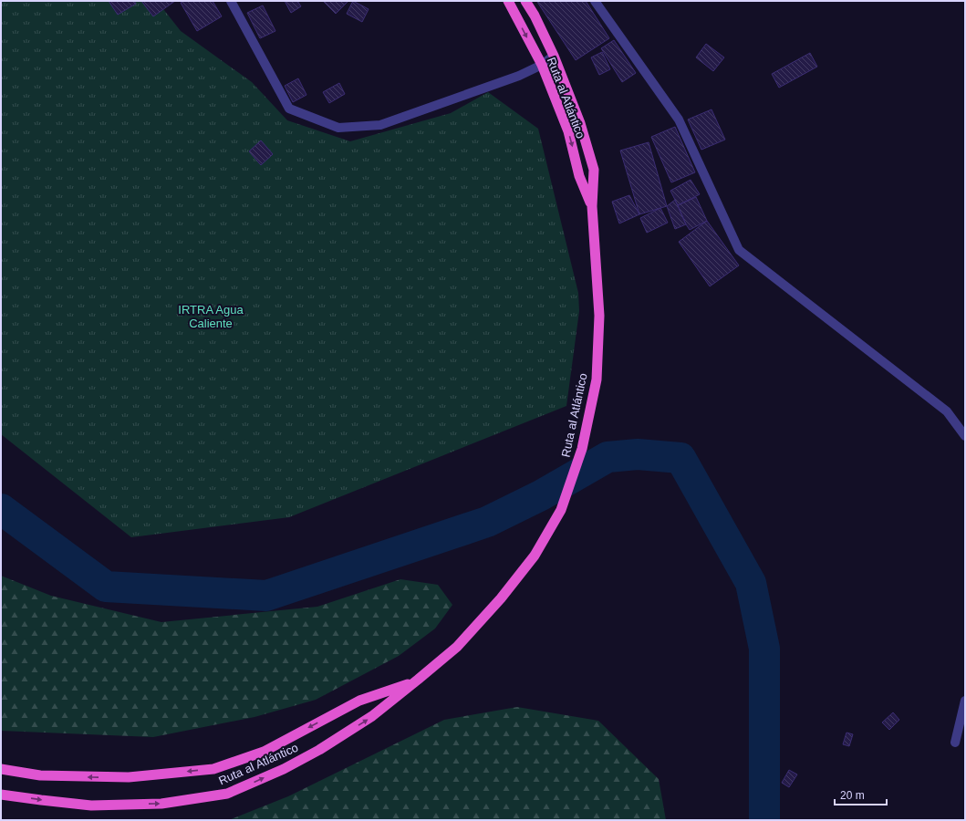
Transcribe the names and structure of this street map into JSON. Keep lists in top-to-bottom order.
{
  "streets": {
    "highway": ["Ruta al Atlántico"]
  },
  "parks": ["IRTRA Agua Caliente"],
  "scale_bar": "20 m"
}
